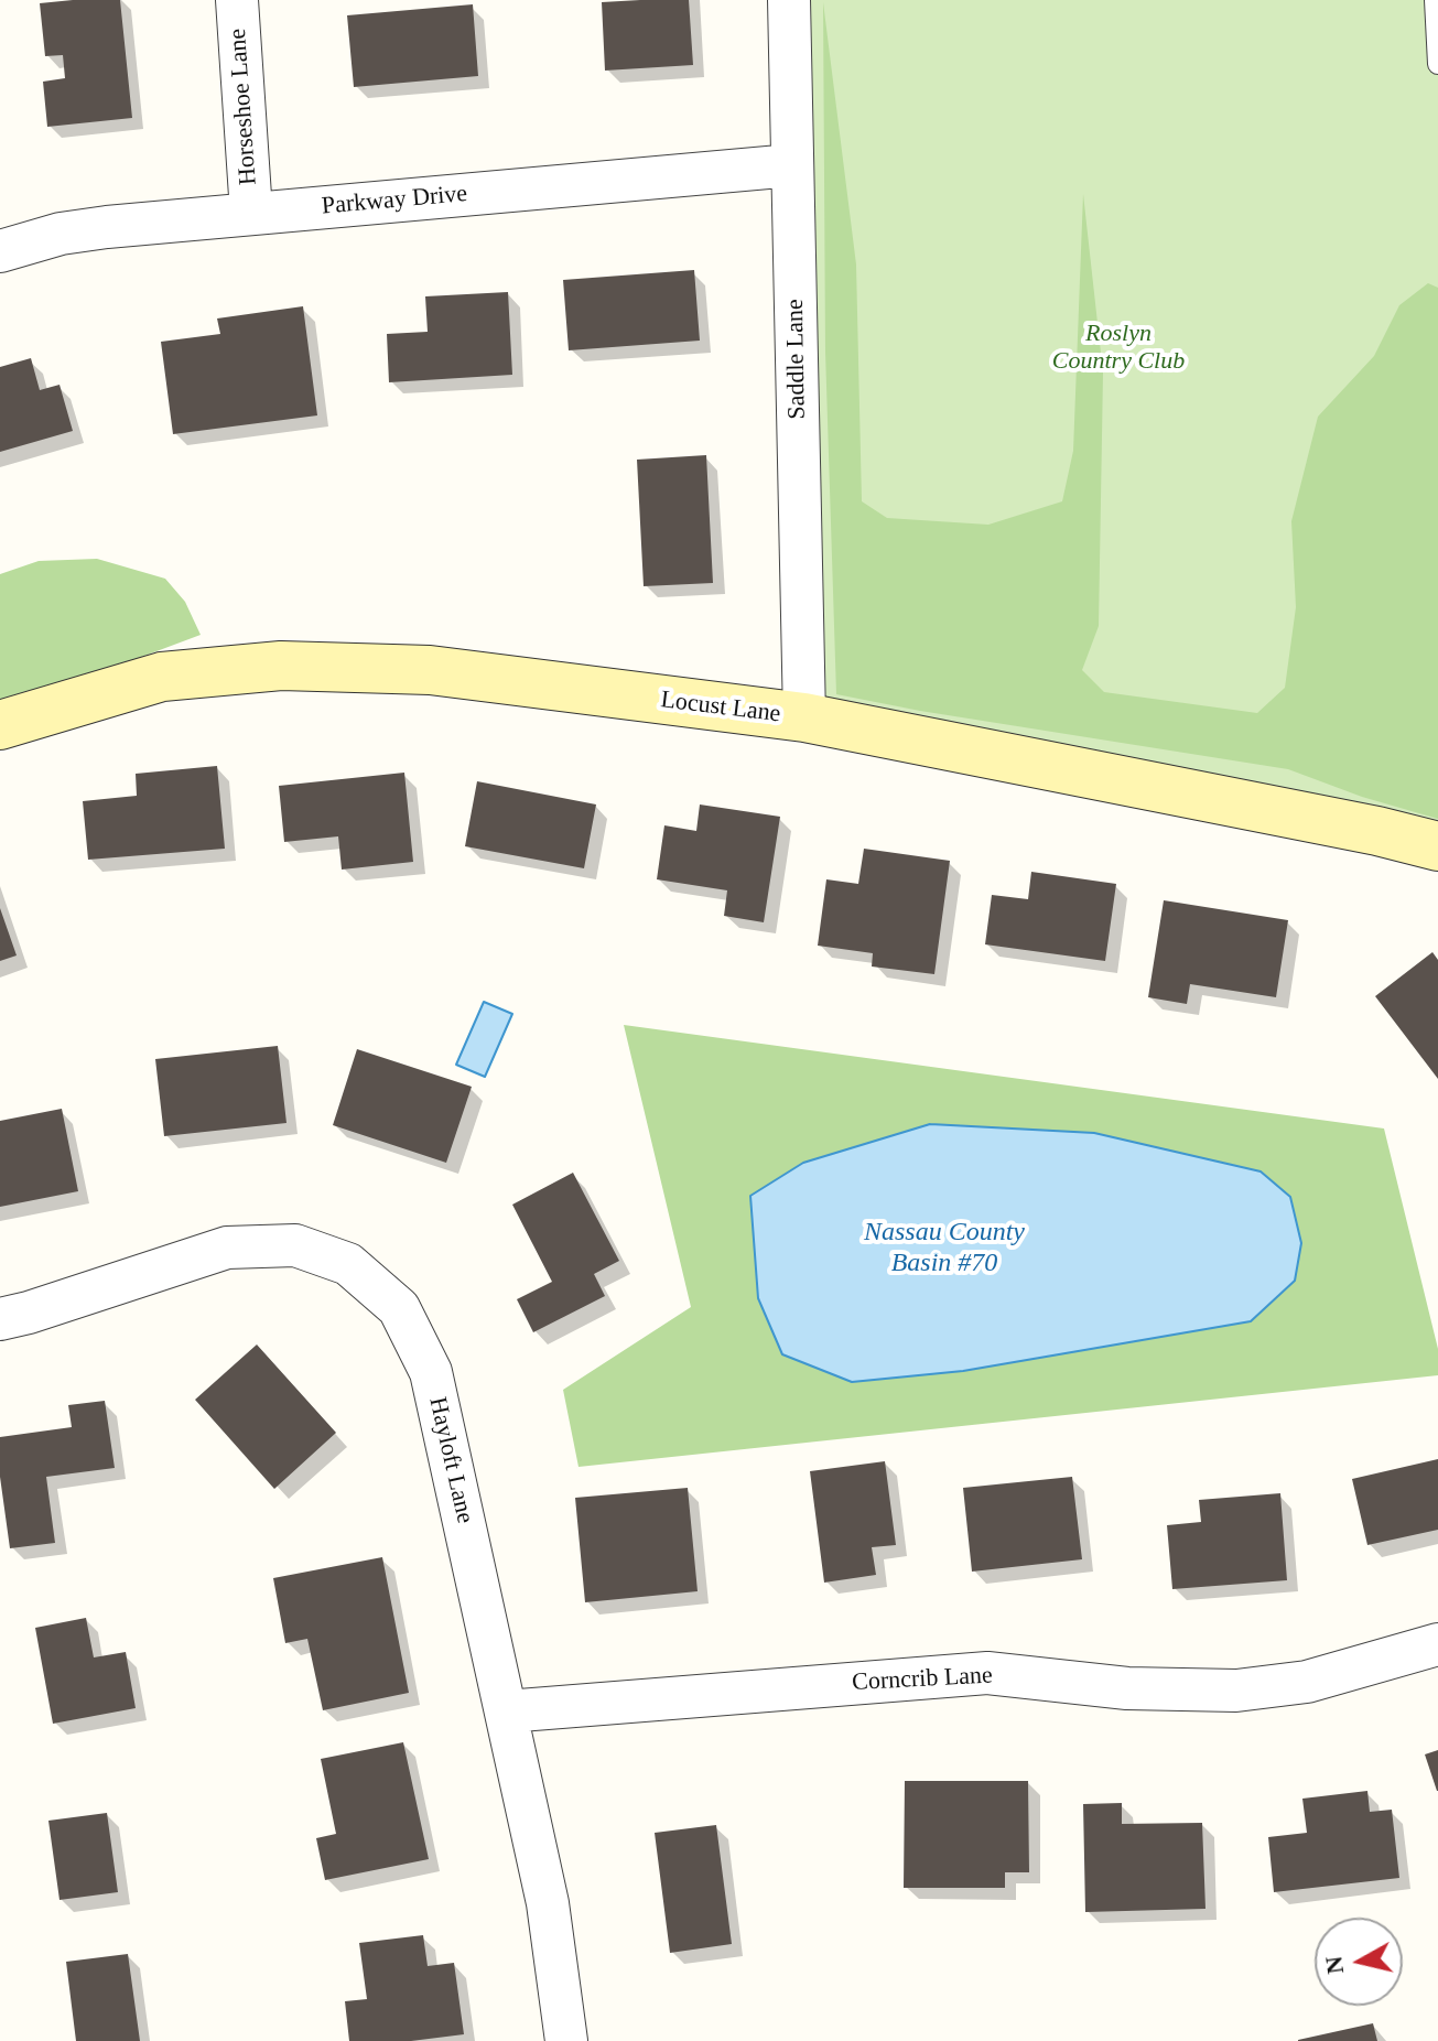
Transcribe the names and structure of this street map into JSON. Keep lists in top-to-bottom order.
{
  "streets": {
    "street": [
      "Horseshoe Lane",
      "Parkway Drive",
      "Saddle Lane",
      "Locust Lane",
      "Hayloft Lane",
      "Corncrib Lane"
    ]
  },
  "crossings": [
    ["Horseshoe Lane", "Parkway Drive"],
    ["Parkway Drive", "Saddle Lane"],
    ["Saddle Lane", "Locust Lane"],
    ["Hayloft Lane", "Corncrib Lane"]
  ],
  "water": ["Nassau County Basin #70"],
  "parks": ["Roslyn Country Club"],
  "north": "left"
}
